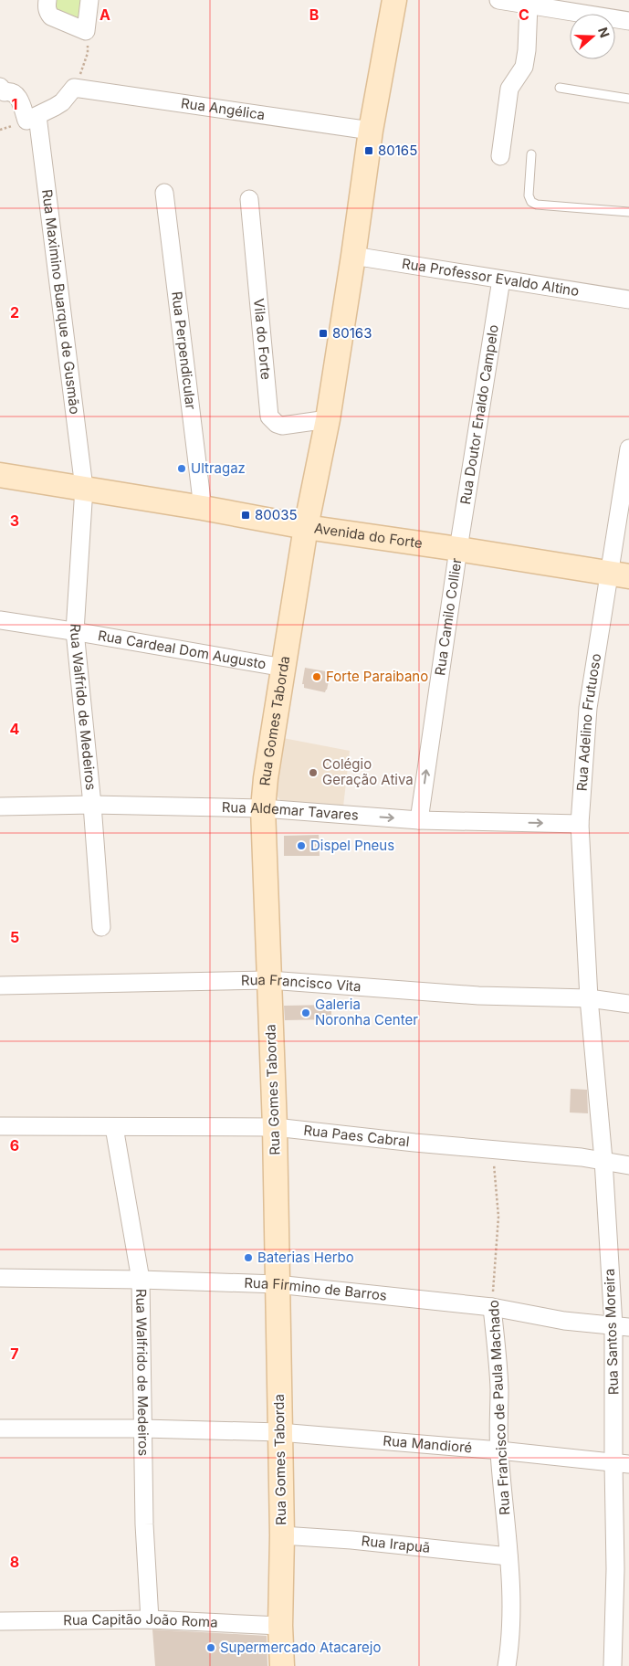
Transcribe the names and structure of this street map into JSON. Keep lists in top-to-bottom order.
{
  "streets": {
    "main road": ["Avenida do Forte", "Rua Gomes Taborda"],
    "street": [
      "Rua Angélica",
      "Rua Professor Evaldo Altino",
      "Rua Maximino Buarque de Gusmão",
      "Vila do Forte",
      "Rua Perpendicular",
      "Rua Doutor Enaldo Campelo",
      "Rua Camilo Collier",
      "Rua Cardeal Dom Augusto",
      "Rua Walfrido de Medeiros",
      "Rua Adelino Frutuoso",
      "Rua Aldemar Tavares",
      "Rua Francisco Vita",
      "Rua Paes Cabral",
      "Rua Firmino de Barros",
      "Rua Santos Moreira",
      "Rua Francisco de Paula Machado",
      "Rua Mandioré",
      "Rua Irapuã",
      "Rua Capitão João Roma"
    ]
  },
  "crossings": [
    ["Rua Angélica", "Rua Gomes Taborda"],
    ["Rua Professor Evaldo Altino", "Rua Doutor Enaldo Campelo"],
    ["Rua Professor Evaldo Altino", "Rua Gomes Taborda"],
    ["Rua Maximino Buarque de Gusmão", "Avenida do Forte"],
    ["Rua Maximino Buarque de Gusmão", "Rua Walfrido de Medeiros"],
    ["Vila do Forte", "Rua Gomes Taborda"],
    ["Rua Perpendicular", "Avenida do Forte"],
    ["Rua Doutor Enaldo Campelo", "Avenida do Forte"],
    ["Rua Doutor Enaldo Campelo", "Rua Camilo Collier"],
    ["Avenida do Forte", "Rua Camilo Collier"],
    ["Avenida do Forte", "Rua Walfrido de Medeiros"],
    ["Avenida do Forte", "Rua Gomes Taborda"],
    ["Avenida do Forte", "Rua Adelino Frutuoso"],
    ["Rua Camilo Collier", "Rua Aldemar Tavares"],
    ["Rua Cardeal Dom Augusto", "Rua Walfrido de Medeiros"],
    ["Rua Cardeal Dom Augusto", "Rua Gomes Taborda"],
    ["Rua Walfrido de Medeiros", "Rua Aldemar Tavares"],
    ["Rua Walfrido de Medeiros", "Rua Paes Cabral"],
    ["Rua Walfrido de Medeiros", "Rua Firmino de Barros"],
    ["Rua Walfrido de Medeiros", "Rua Mandioré"],
    ["Rua Walfrido de Medeiros", "Rua Capitão João Roma"],
    ["Rua Gomes Taborda", "Rua Aldemar Tavares"],
    ["Rua Gomes Taborda", "Rua Francisco Vita"],
    ["Rua Gomes Taborda", "Rua Paes Cabral"],
    ["Rua Gomes Taborda", "Rua Firmino de Barros"],
    ["Rua Gomes Taborda", "Rua Mandioré"],
    ["Rua Gomes Taborda", "Rua Irapuã"],
    ["Rua Gomes Taborda", "Rua Capitão João Roma"],
    ["Rua Adelino Frutuoso", "Rua Aldemar Tavares"],
    ["Rua Adelino Frutuoso", "Rua Francisco Vita"],
    ["Rua Adelino Frutuoso", "Rua Santos Moreira"],
    ["Rua Francisco Vita", "Rua Santos Moreira"],
    ["Rua Paes Cabral", "Rua Santos Moreira"],
    ["Rua Paes Cabral", "Rua Francisco de Paula Machado"],
    ["Rua Firmino de Barros", "Rua Santos Moreira"],
    ["Rua Firmino de Barros", "Rua Francisco de Paula Machado"],
    ["Rua Santos Moreira", "Rua Mandioré"],
    ["Rua Francisco de Paula Machado", "Rua Mandioré"],
    ["Rua Francisco de Paula Machado", "Rua Irapuã"]
  ],
  "one_way": ["Rua Camilo Collier", "Rua Aldemar Tavares"],
  "places": {
    "transit": ["80165", "80163", "80035"],
    "other": [
      "Ultragaz",
      "Forte Paraibano",
      "Colégio Geração Ativa",
      "Dispel Pneus",
      "Galeria Noronha Center",
      "Baterias Herbo",
      "Supermercado Atacarejo"
    ]
  },
  "north": "right",
  "grid": {
    "columns": ["A", "B", "C"],
    "rows": [
      "1",
      "2",
      "3",
      "4",
      "5",
      "6",
      "7",
      "8"
    ]
  }
}
